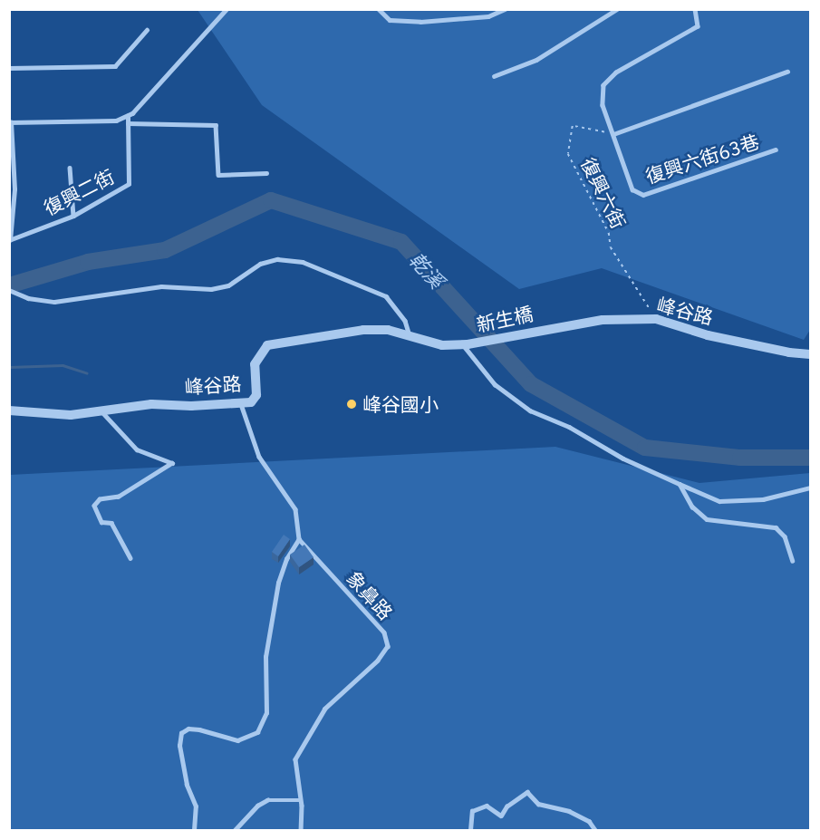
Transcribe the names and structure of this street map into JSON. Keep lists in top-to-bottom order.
{
  "streets": {
    "street": ["峰谷路", "新生橋"],
    "lane": [
      "復興六街63巷",
      "復興二街",
      "復興六街",
      "象鼻路"
    ]
  },
  "crossings": [
    ["復興六街63巷", "復興六街"],
    ["復興六街", "峰谷路"],
    ["峰谷路", "新生橋"]
  ],
  "water": ["乾溪"],
  "places": ["峰谷國小"]
}
